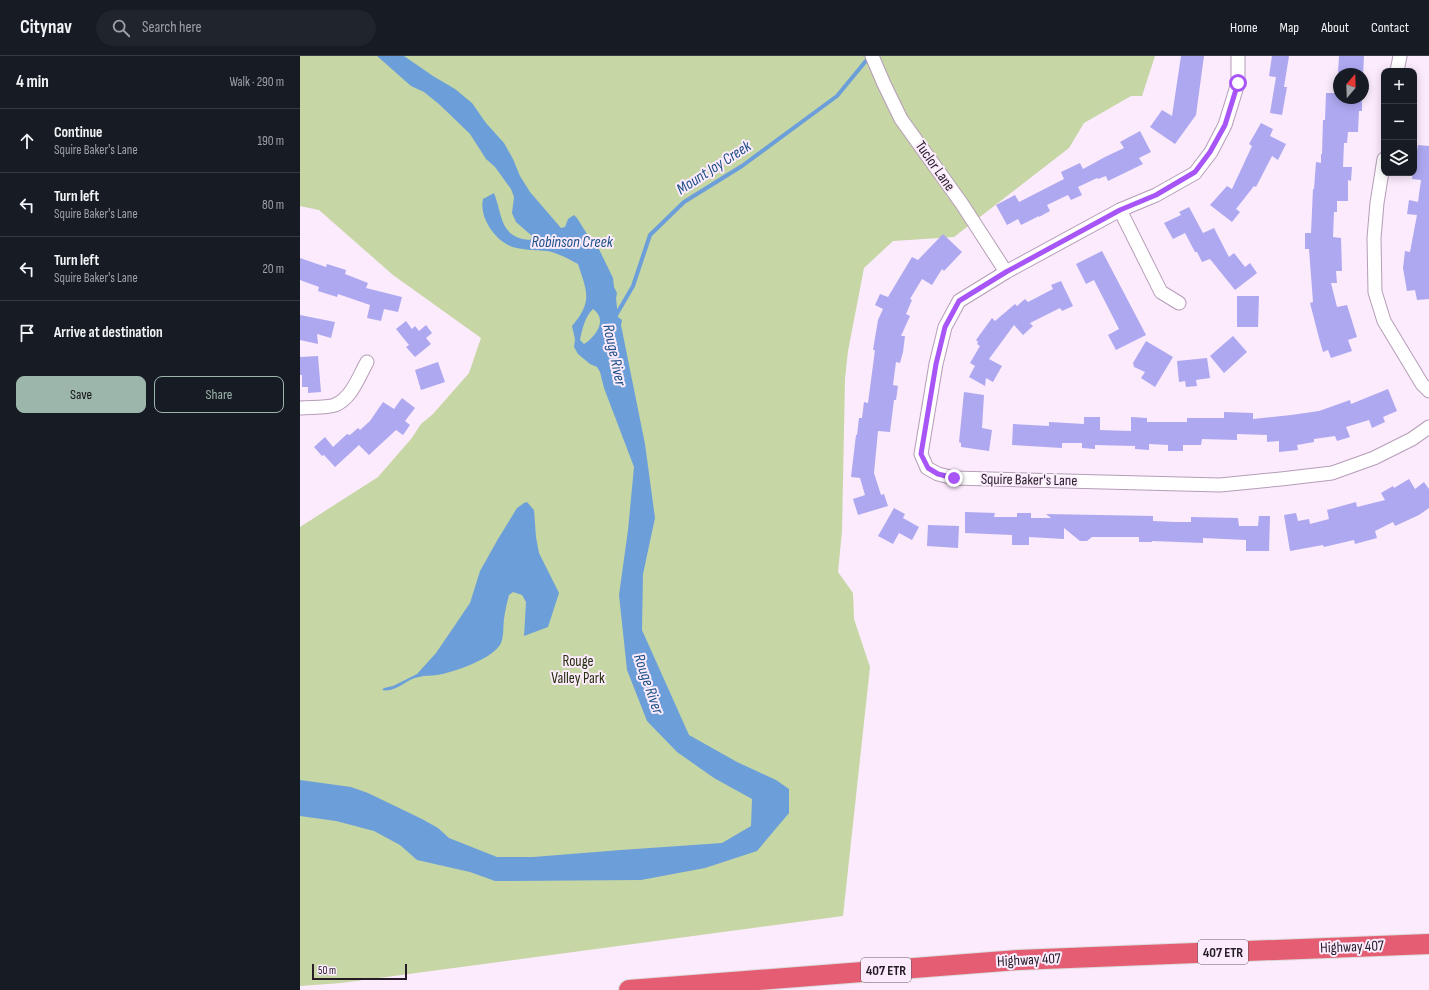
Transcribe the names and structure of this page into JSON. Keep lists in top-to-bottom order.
{
  "streets": {
    "highway": ["Highway 407", "407 ETR"],
    "street": ["Tuclor Lane", "Squire Baker's Lane"]
  },
  "crossings": [
    ["Tuclor Lane", "Squire Baker's Lane"]
  ],
  "water": ["Mount Joy Creek", "Robinson Creek", "Rouge River"],
  "parks": ["Rouge Valley Park"],
  "scale_bar": "50 m",
  "north": "top",
  "page": {
    "header": "Citynav",
    "search": "Search here",
    "nav": [
      "Home",
      "Map",
      "About",
      "Contact"
    ],
    "heading": ["4 min", "Walk · 290 m"],
    "map_buttons": ["+", "−"],
    "list": [
      ["Continue", "Squire Baker's Lane", "190 m"],
      ["Turn left", "Squire Baker's Lane", "80 m"],
      ["Turn left", "Squire Baker's Lane", "20 m"],
      "Arrive at destination"
    ],
    "buttons": ["Save", "Share"],
    "scale": "50 m"
  }
}
